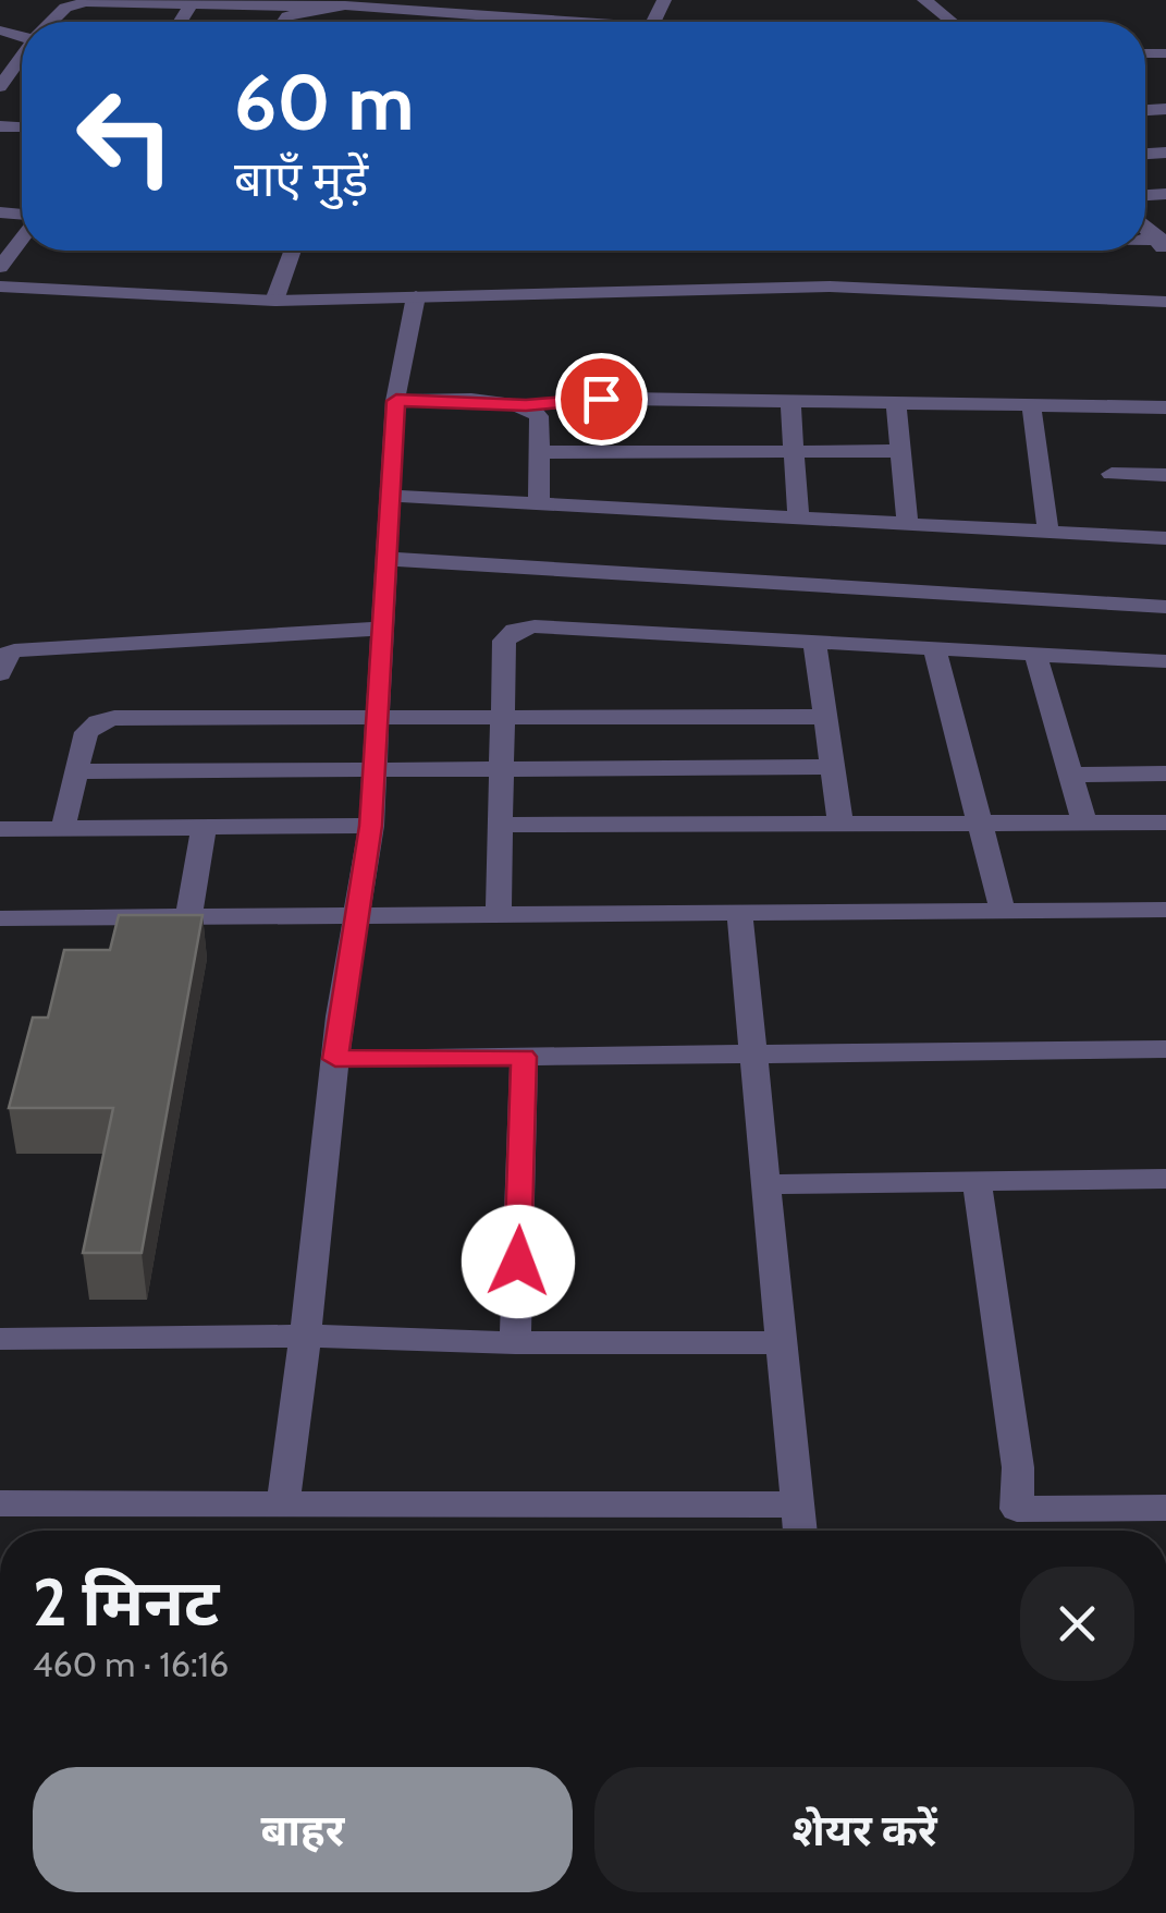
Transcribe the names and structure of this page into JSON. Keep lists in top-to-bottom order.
{
  "page": {
    "turn": ["60 m", "बाएँ मुड़ें"],
    "heading": ["2 मिनट", "460 m · 16:16"],
    "buttons": ["बाहर", "शेयर करें"]
  }
}
